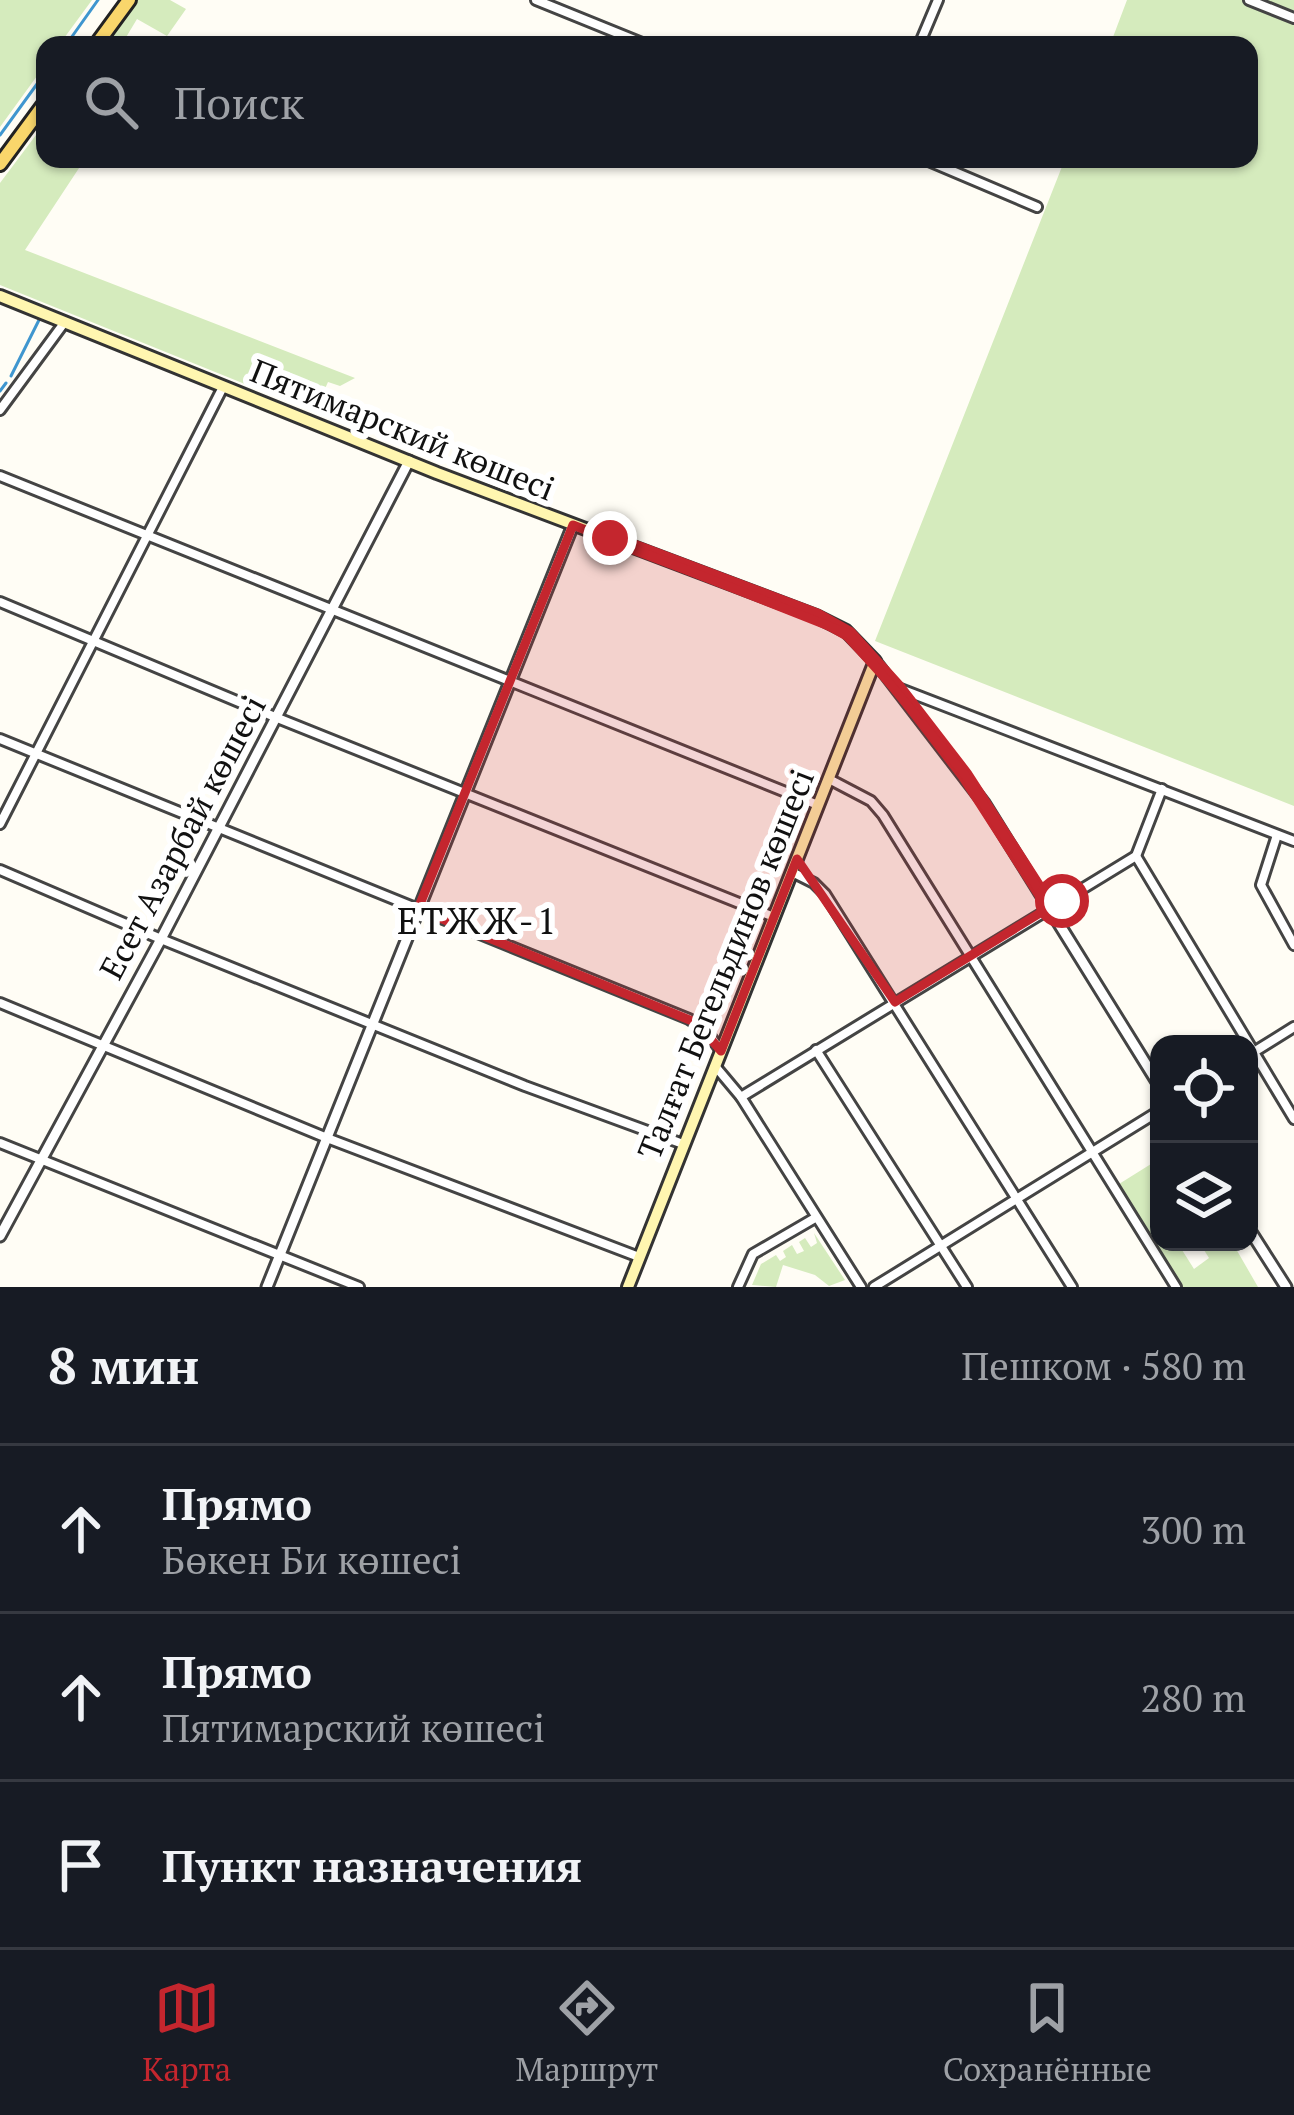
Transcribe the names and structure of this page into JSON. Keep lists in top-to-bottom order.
{
  "streets": {
    "main road": ["Пятимарский көшесі", "Талғат Бегельдинов көшесі"],
    "street": ["Есет Азарбай көшесі"]
  },
  "crossings": [
    ["Пятимарский көшесі", "Есет Азарбай көшесі"],
    ["Пятимарский көшесі", "Талғат Бегельдинов көшесі"]
  ],
  "districts": ["ЕТЖЖ-1"],
  "page": {
    "search": "Поиск",
    "heading": ["8 мин", "Пешком · 580 m"],
    "list": [
      ["Прямо", "Бөкен Би көшесі", "300 m"],
      ["Прямо", "Пятимарский көшесі", "280 m"],
      "Пункт назначения"
    ],
    "nav": ["Карта", "Маршрут", "Сохранённые"]
  }
}
